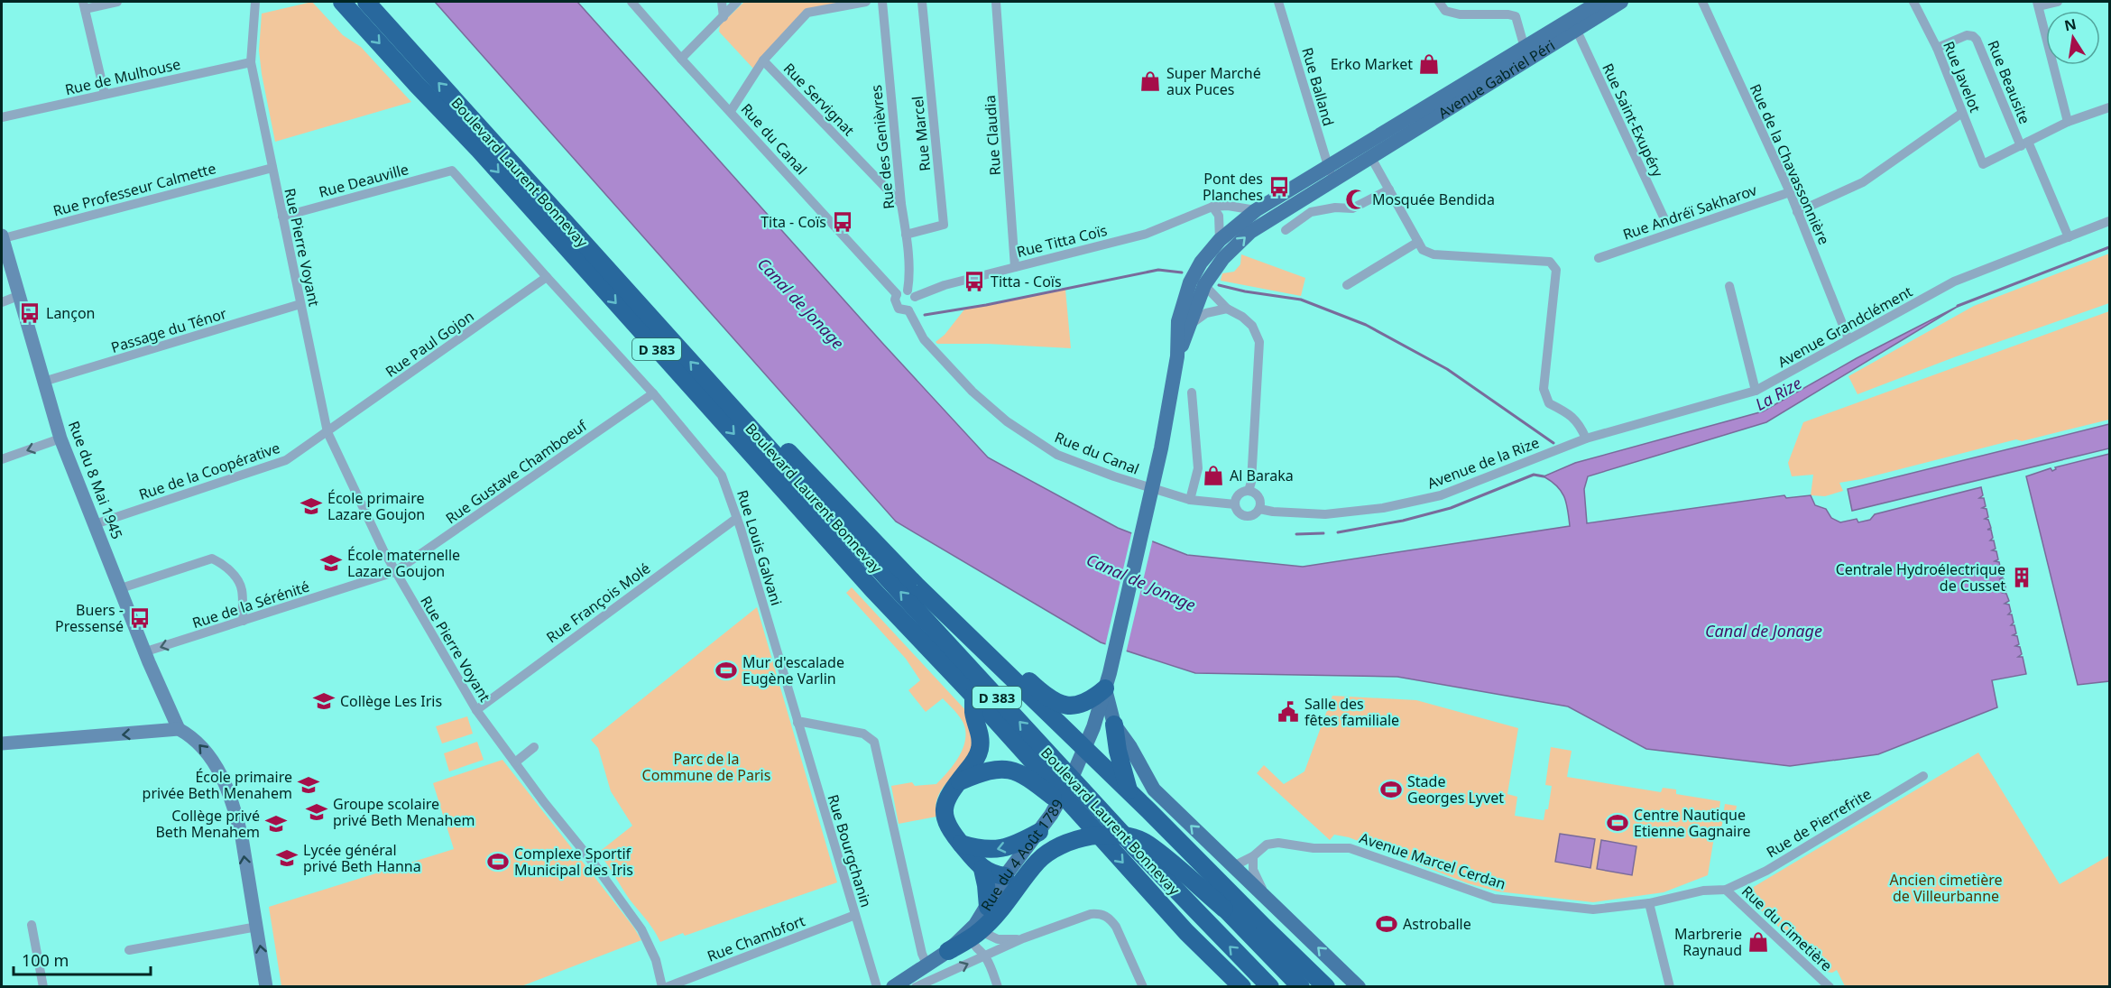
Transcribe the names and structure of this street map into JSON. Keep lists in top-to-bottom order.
{
  "streets": {
    "highway": ["Boulevard Laurent Bonnevay", "D 383"],
    "main road": ["Avenue Gabriel Péri", "Rue du 4 Août 1789"],
    "street": [
      "Rue de Mulhouse",
      "Rue Javelot",
      "Rue Beausite",
      "Rue Balland",
      "Rue Servignat",
      "Rue Saint-Exupéry",
      "Rue Marcel",
      "Rue Claudia",
      "Rue du Canal",
      "Rue des Genièvres",
      "Rue de la Chavassonnière",
      "Rue Deauville",
      "Rue Professeur Calmette",
      "Rue Andréï Sakharov",
      "Rue Titta Coïs",
      "Rue Pierre Voyant",
      "Avenue Grandclément",
      "Passage du Ténor",
      "Rue Paul Gojon",
      "Avenue de la Rize",
      "Rue de la Coopérative",
      "Rue Gustave Chamboeuf",
      "Rue du 8 Mai 1945",
      "Rue Louis Galvani",
      "Rue François Molé",
      "Rue de la Sérénité",
      "Rue de Pierrefrite",
      "Rue Bourgchanin",
      "Avenue Marcel Cerdan",
      "Rue du Cimetière",
      "Rue Chambfort"
    ]
  },
  "crossings": [
    ["Rue de Mulhouse", "Rue Pierre Voyant"],
    ["Rue Javelot", "Rue Beausite"],
    ["Avenue Gabriel Péri", "Rue Balland"],
    ["Avenue Gabriel Péri", "Rue Saint-Exupéry"],
    ["Avenue Gabriel Péri", "Rue Titta Coïs"],
    ["Rue Beausite", "Avenue Grandclément"],
    ["Rue Servignat", "Rue des Genièvres"],
    ["Rue Marcel", "Rue des Genièvres"],
    ["Rue Claudia", "Rue Titta Coïs"],
    ["Rue du Canal", "Rue des Genièvres"],
    ["Rue du Canal", "Rue Titta Coïs"],
    ["Rue du Canal", "Avenue de la Rize"],
    ["Rue des Genièvres", "Rue Titta Coïs"],
    ["Rue de la Chavassonnière", "Rue Andréï Sakharov"],
    ["Rue de la Chavassonnière", "Avenue Grandclément"],
    ["Rue Deauville", "Rue Pierre Voyant"],
    ["Rue Deauville", "Rue Louis Galvani"],
    ["Rue Professeur Calmette", "Rue Pierre Voyant"],
    ["Rue Professeur Calmette", "Rue du 8 Mai 1945"],
    ["Rue Pierre Voyant", "Passage du Ténor"],
    ["Rue Pierre Voyant", "Rue Paul Gojon"],
    ["Rue Pierre Voyant", "Rue de la Coopérative"],
    ["Rue Pierre Voyant", "Rue Gustave Chamboeuf"],
    ["Rue Pierre Voyant", "Rue François Molé"],
    ["Rue Pierre Voyant", "Rue de la Sérénité"],
    ["Avenue Grandclément", "Avenue de la Rize"],
    ["Passage du Ténor", "Rue du 8 Mai 1945"],
    ["Rue Paul Gojon", "Rue de la Coopérative"],
    ["Rue Paul Gojon", "Rue Louis Galvani"],
    ["Rue de la Coopérative", "Rue du 8 Mai 1945"],
    ["Rue Gustave Chamboeuf", "Rue Louis Galvani"],
    ["Rue Gustave Chamboeuf", "Rue de la Sérénité"],
    ["Rue du 8 Mai 1945", "Rue de la Sérénité"],
    ["Rue Louis Galvani", "Rue François Molé"],
    ["Rue Louis Galvani", "Rue Bourgchanin"],
    ["Rue de Pierrefrite", "Avenue Marcel Cerdan"],
    ["Rue de Pierrefrite", "Rue du Cimetière"],
    ["Rue Bourgchanin", "Rue Chambfort"],
    ["Avenue Marcel Cerdan", "Rue du Cimetière"]
  ],
  "one_way": ["Rue de la Sérénité"],
  "water": ["Canal de Jonage", "La Rize"],
  "parks": ["Parc de la Commune de Paris", "Ancien cimetière de Villeurbanne"],
  "places": {
    "shop": [
      "Erko Market",
      "Super Marché aux Puces",
      "Al Baraka",
      "Marbrerie Raynaud"
    ],
    "bus stop": [
      "Pont des Planches",
      "Tita - Coïs",
      "Titta - Coïs",
      "Lançon",
      "Buers - Pressensé"
    ],
    "mosque": ["Mosquée Bendida"],
    "school or university": [
      "École primaire Lazare Goujon",
      "École maternelle Lazare Goujon",
      "Collège Les Iris",
      "École primaire privée Beth Menahem",
      "Groupe scolaire privé Beth Menahem",
      "Collège privé Beth Menahem",
      "Lycée général privé Beth Hanna"
    ],
    "building": ["Centrale Hydroélectrique de Cusset"],
    "sports": [
      "Mur d'escalade Eugène Varlin",
      "Stade Georges Lyvet",
      "Centre Nautique Etienne Gagnaire",
      "Complexe Sportif Municipal des Iris",
      "Astroballe"
    ],
    "public building": ["Salle des fêtes familiale"]
  },
  "scale_bar": "100 m",
  "north": "top"
}
